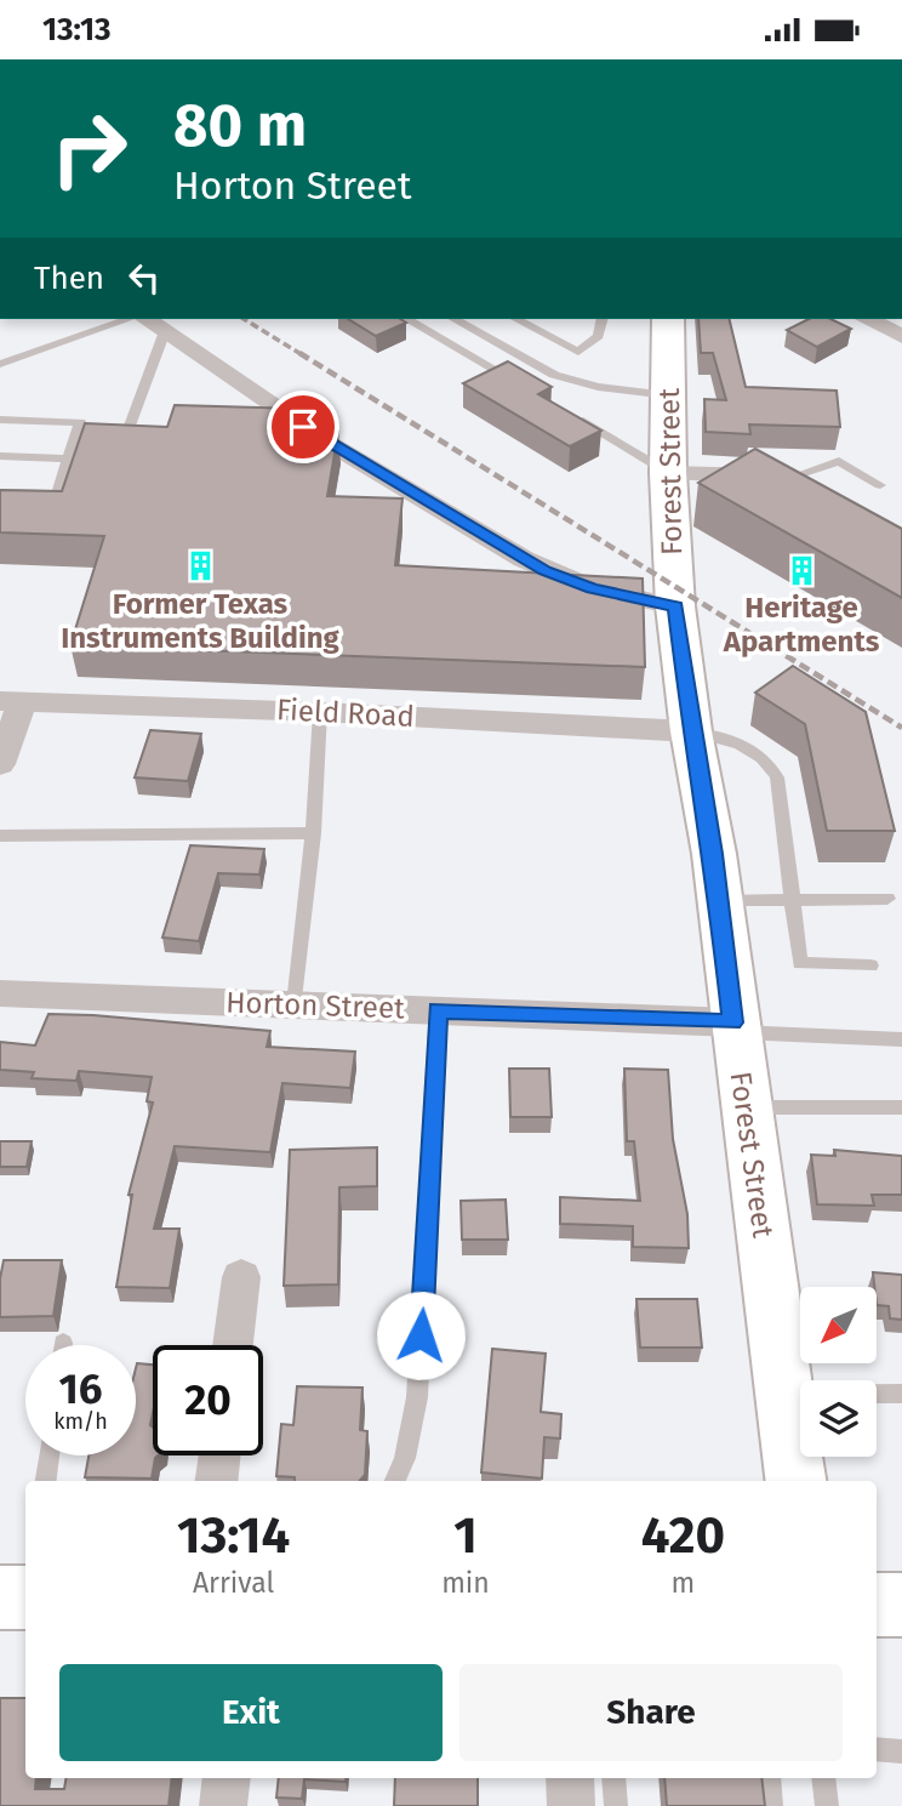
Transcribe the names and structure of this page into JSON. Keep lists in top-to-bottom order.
{
  "streets": {
    "main road": ["Forest Street"],
    "street": ["Field Road", "Horton Street"]
  },
  "crossings": [
    ["Forest Street", "Field Road"],
    ["Forest Street", "Horton Street"]
  ],
  "places": {
    "building": ["Former Texas Instruments Building", "Heritage Apartments"]
  },
  "north": "bottom left",
  "page": {
    "status": "13:13",
    "turn": ["80 m", "Horton Street"],
    "then": "Then",
    "speed": "16 km/h",
    "limit": "20",
    "eta": [
      "13:14",
      "Arrival",
      "1",
      "min",
      "420",
      "m"
    ],
    "buttons": ["Exit", "Share"]
  }
}
